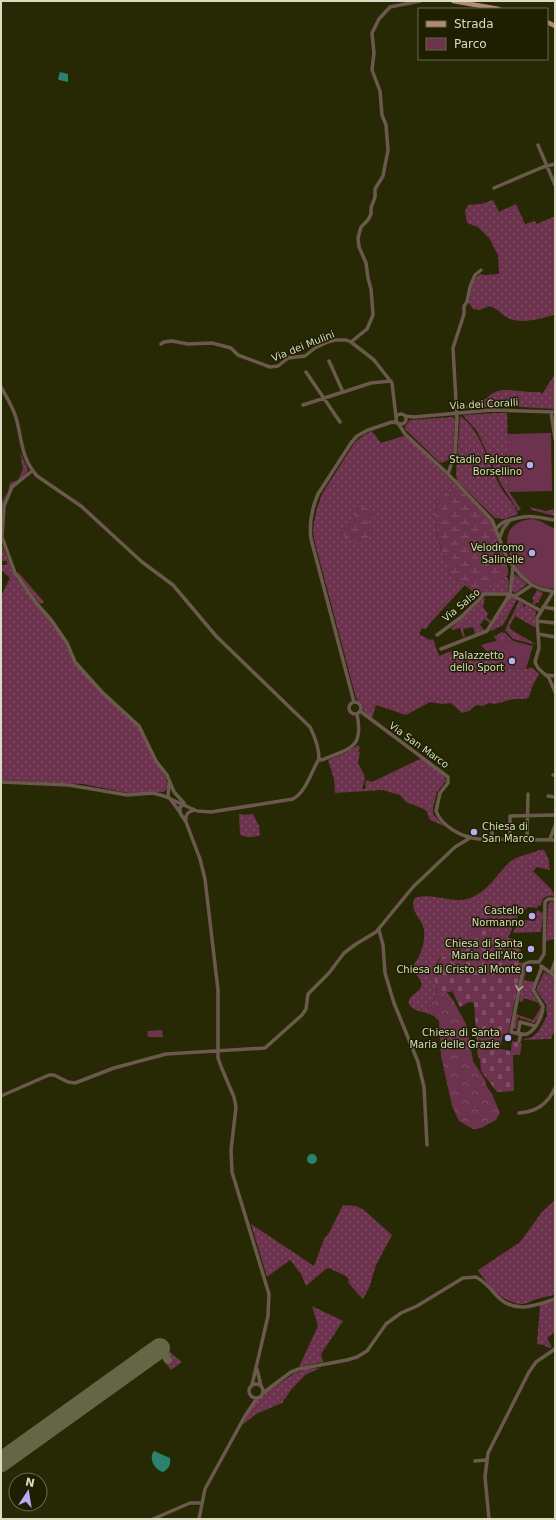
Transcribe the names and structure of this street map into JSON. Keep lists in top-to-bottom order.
{
  "streets": {
    "street": [
      "Via dei Mulini",
      "Via dei Coralli",
      "Via Salso",
      "Via San Marco"
    ]
  },
  "places": [
    "Stadio Falcone Borsellino",
    "Velodromo Salinelle",
    "Palazzetto dello Sport",
    "Chiesa di San Marco",
    "Castello Normanno",
    "Chiesa di Santa Maria dell'Alto",
    "Chiesa di Cristo al Monte",
    "Chiesa di Santa Maria delle Grazie"
  ],
  "legend": ["Strada", "Parco"],
  "north": "top"
}
